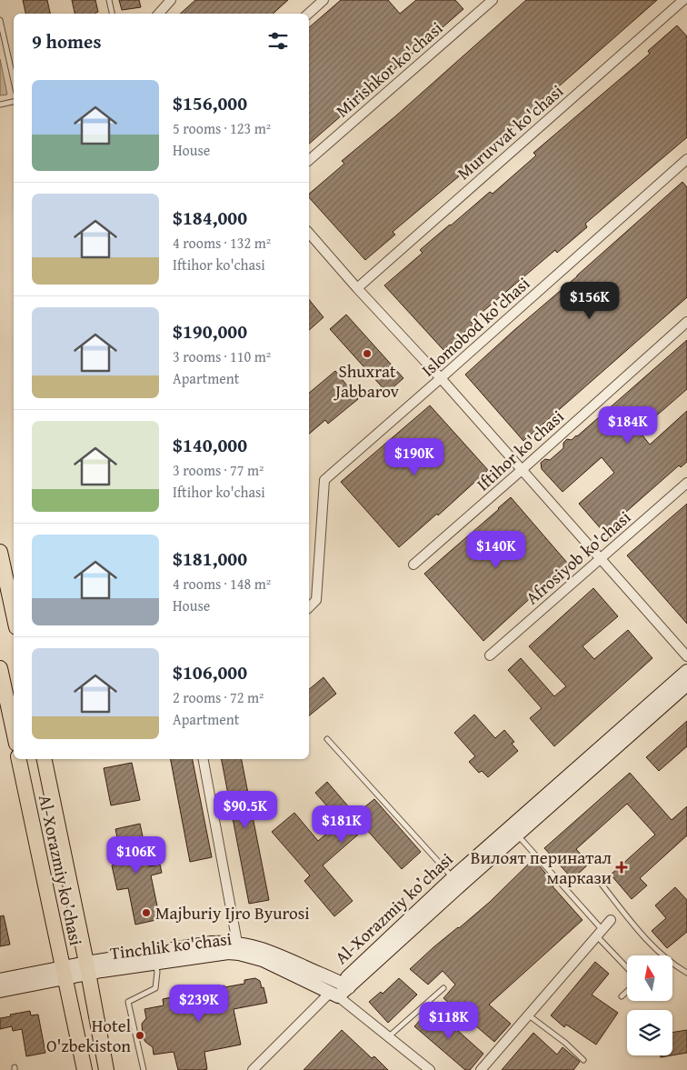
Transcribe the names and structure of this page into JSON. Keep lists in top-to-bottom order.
{
  "streets": {
    "main road": ["Al-Xorazmiy ko’chasi", "Tinchlik ko'chasi"],
    "street": [
      "Mirishkor ko'chasi",
      "Muruvvat ko'chasi",
      "Islomobod ko'chasi",
      "Iftihor ko'chasi",
      "Afrosiyob ko'chasi"
    ]
  },
  "crossings": [
    ["Al-Xorazmiy ko’chasi", "Tinchlik ko'chasi"]
  ],
  "places": {
    "other": ["Shuxrat Jabbarov", "Majburiy Ijro Byurosi", "Hotel O'zbekiston"],
    "health": ["Вилоят перинатал маркази"]
  },
  "north": "top",
  "page": {
    "heading": "9 homes",
    "list": [
      {
        "name": "$156,000",
        "note": "5 rooms · 123 m² · House"
      },
      {
        "name": "$184,000",
        "note": "4 rooms · 132 m² · Iftihor ko'chasi"
      },
      {
        "name": "$190,000",
        "note": "3 rooms · 110 m² · Apartment"
      },
      {
        "name": "$140,000",
        "note": "3 rooms · 77 m² · Iftihor ko'chasi"
      },
      {
        "name": "$181,000",
        "note": "4 rooms · 148 m² · House"
      },
      {
        "name": "$106,000",
        "note": "2 rooms · 72 m² · Apartment"
      }
    ],
    "price": [
      "$156K",
      "$184K",
      "$190K",
      "$140K",
      "$90.5K",
      "$181K",
      "$106K",
      "$239K",
      "$118K"
    ]
  }
}
